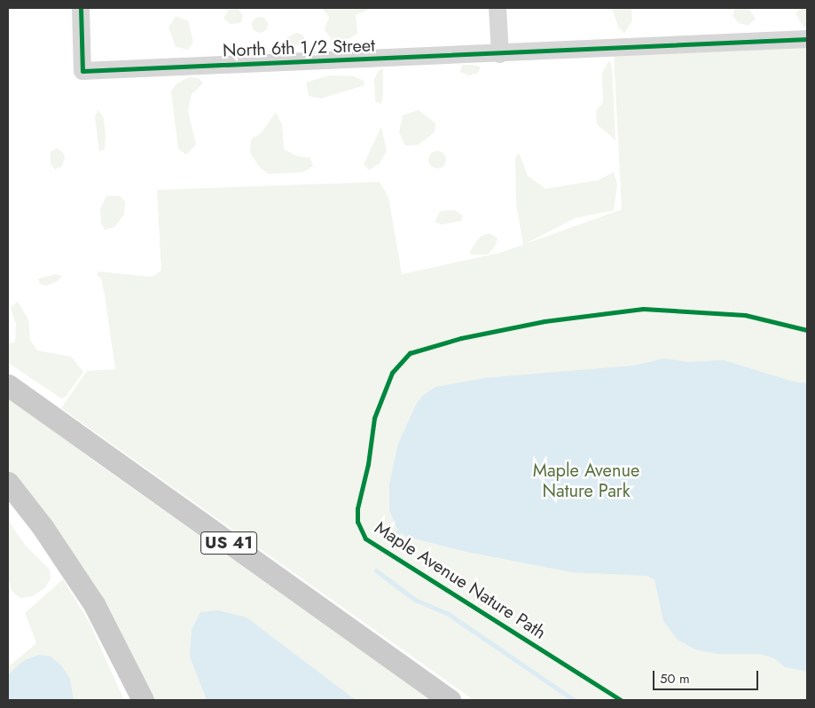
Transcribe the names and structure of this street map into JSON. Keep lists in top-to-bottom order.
{
  "streets": {
    "main road": ["US 41"],
    "street": ["North 6th 1/2 Street"],
    "cycle path": ["Maple Avenue Nature Path"]
  },
  "parks": ["Maple Avenue Nature Park"],
  "scale_bar": "50 m"
}
